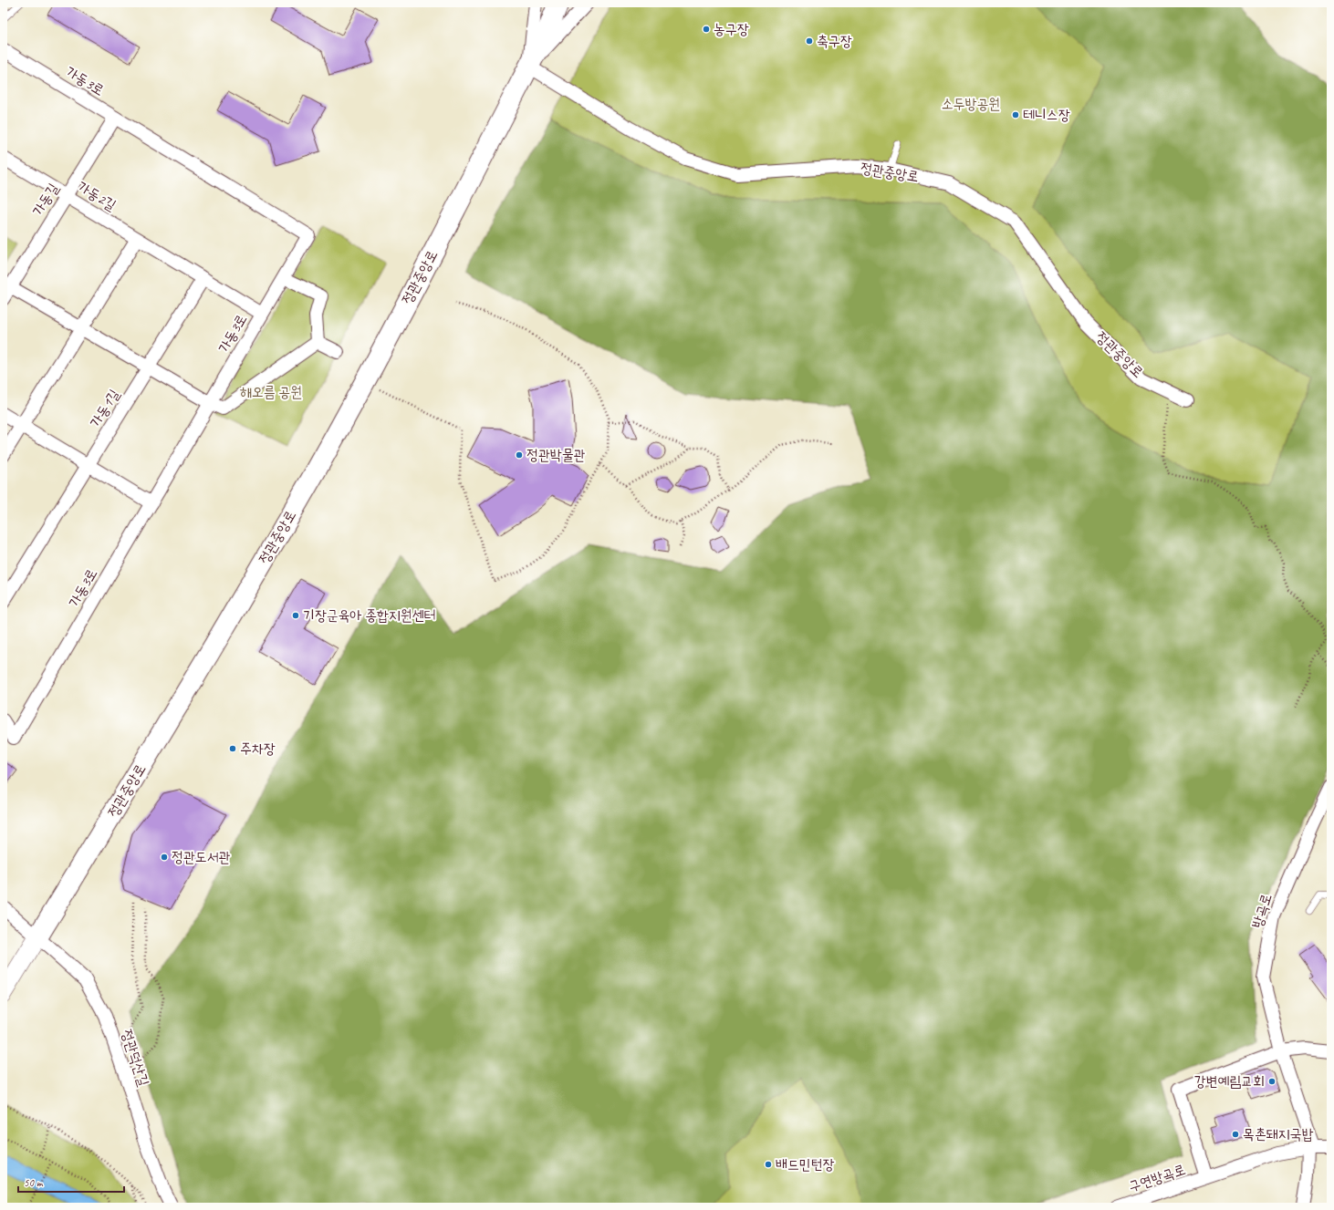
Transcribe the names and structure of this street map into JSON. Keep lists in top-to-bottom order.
{
  "streets": {
    "highway": ["정관중앙로"],
    "street": [
      "가동3로",
      "가동2길",
      "가동길",
      "가동1길",
      "방곡로",
      "정관덕산길",
      "구연방곡로"
    ]
  },
  "crossings": [
    ["가동3로", "가동2길"],
    ["가동3로", "가동길"],
    ["정관중앙로", "정관덕산길"],
    ["가동2길", "가동길"],
    ["방곡로", "구연방곡로"]
  ],
  "parks": ["소두방공원", "해오름 공원"],
  "places": [
    "농구장",
    "축구장",
    "테니스장",
    "정관박물관",
    "기장군육아 종합지원센터",
    "주차장",
    "정관도서관",
    "강변예림교회",
    "목촌돼지국밥",
    "배드민턴장"
  ],
  "scale_bar": "50 m"
}
